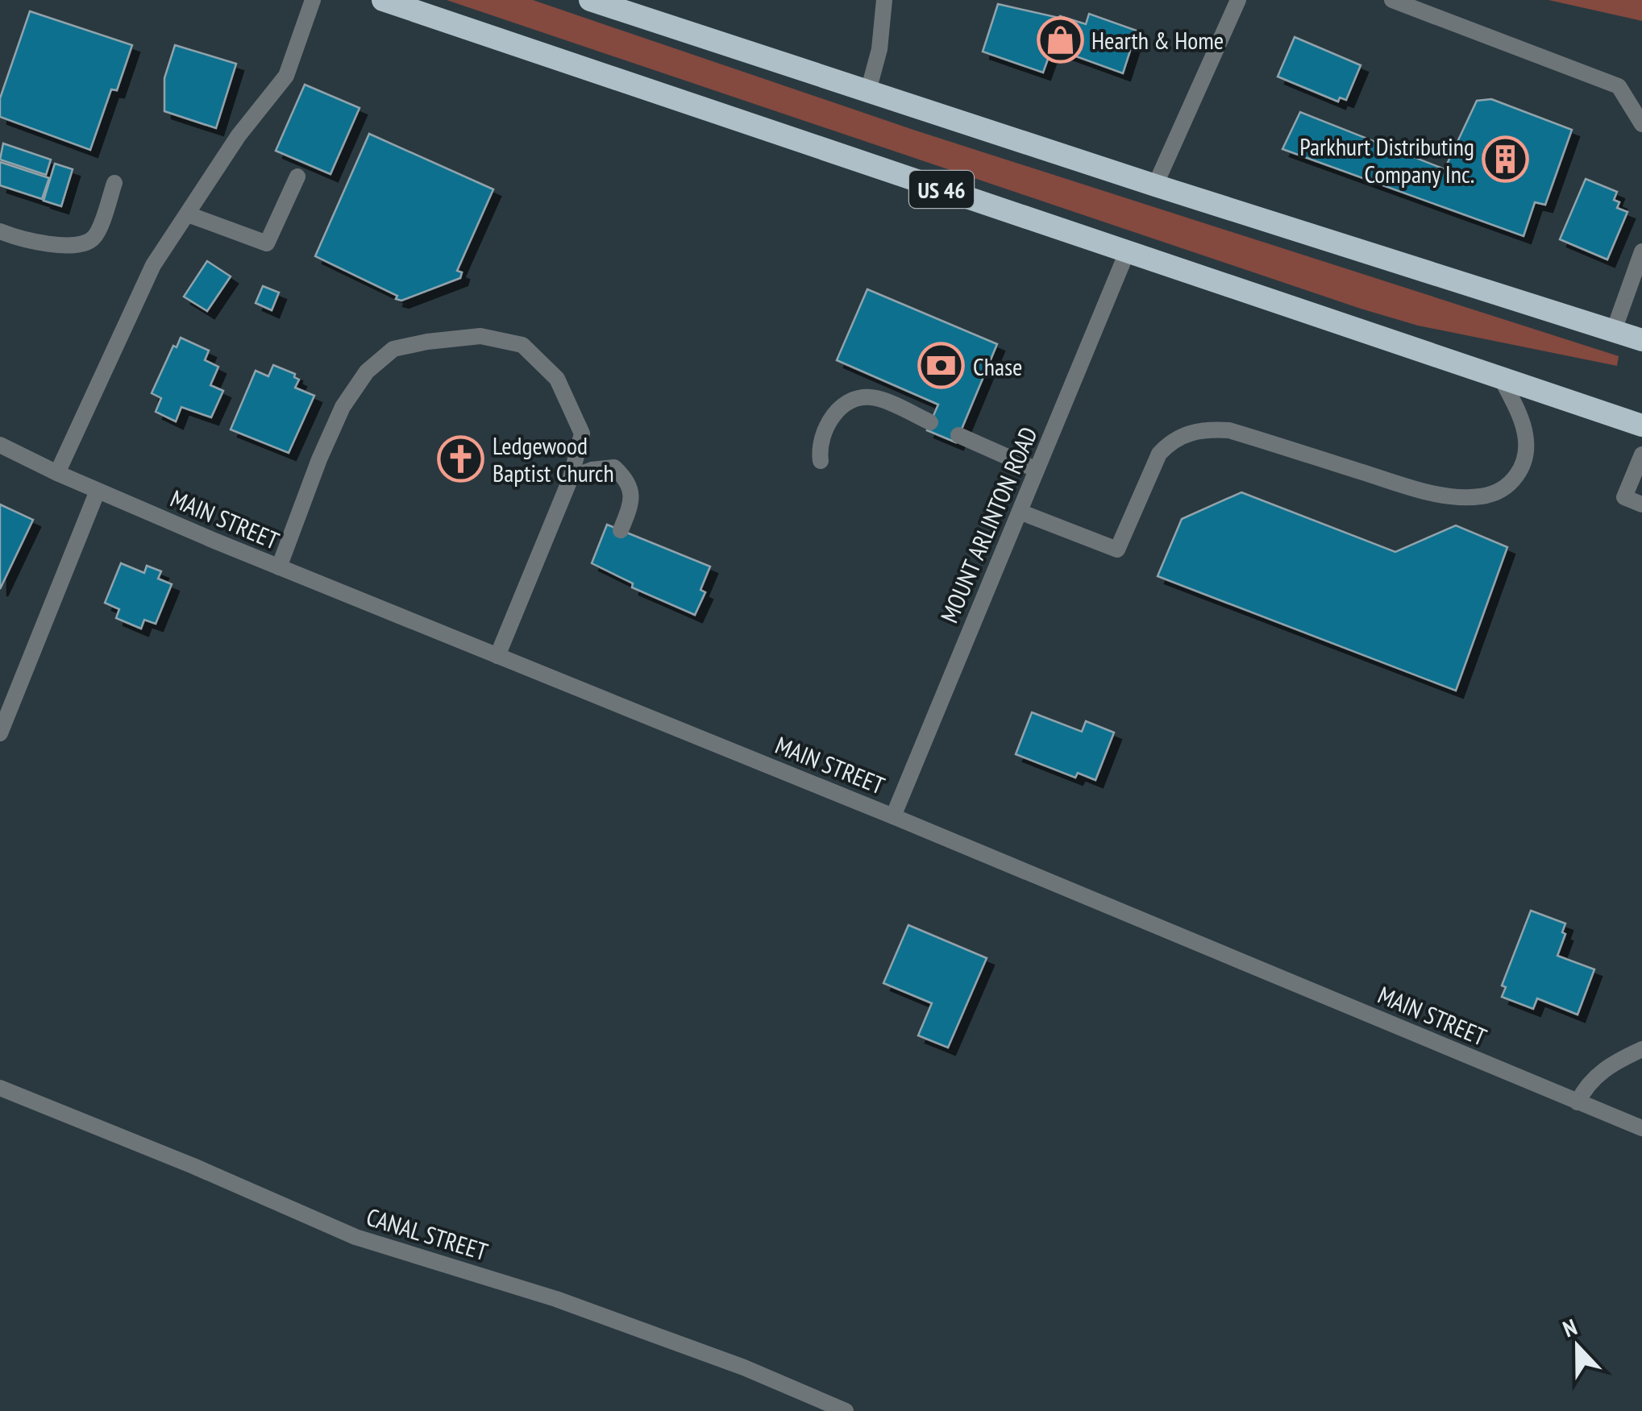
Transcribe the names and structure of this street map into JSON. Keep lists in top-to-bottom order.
{
  "streets": {
    "highway": ["US 46"],
    "street": ["MAIN STREET", "MOUNT ARLINTON ROAD", "CANAL STREET"]
  },
  "crossings": [
    ["US 46", "MOUNT ARLINTON ROAD"],
    ["MAIN STREET", "MOUNT ARLINTON ROAD"]
  ],
  "places": {
    "shop": ["Hearth & Home"],
    "building": ["Parkhurt Distributing Company Inc."],
    "bank": ["Chase"],
    "church": ["Ledgewood Baptist Church"]
  },
  "north": "top"
}
